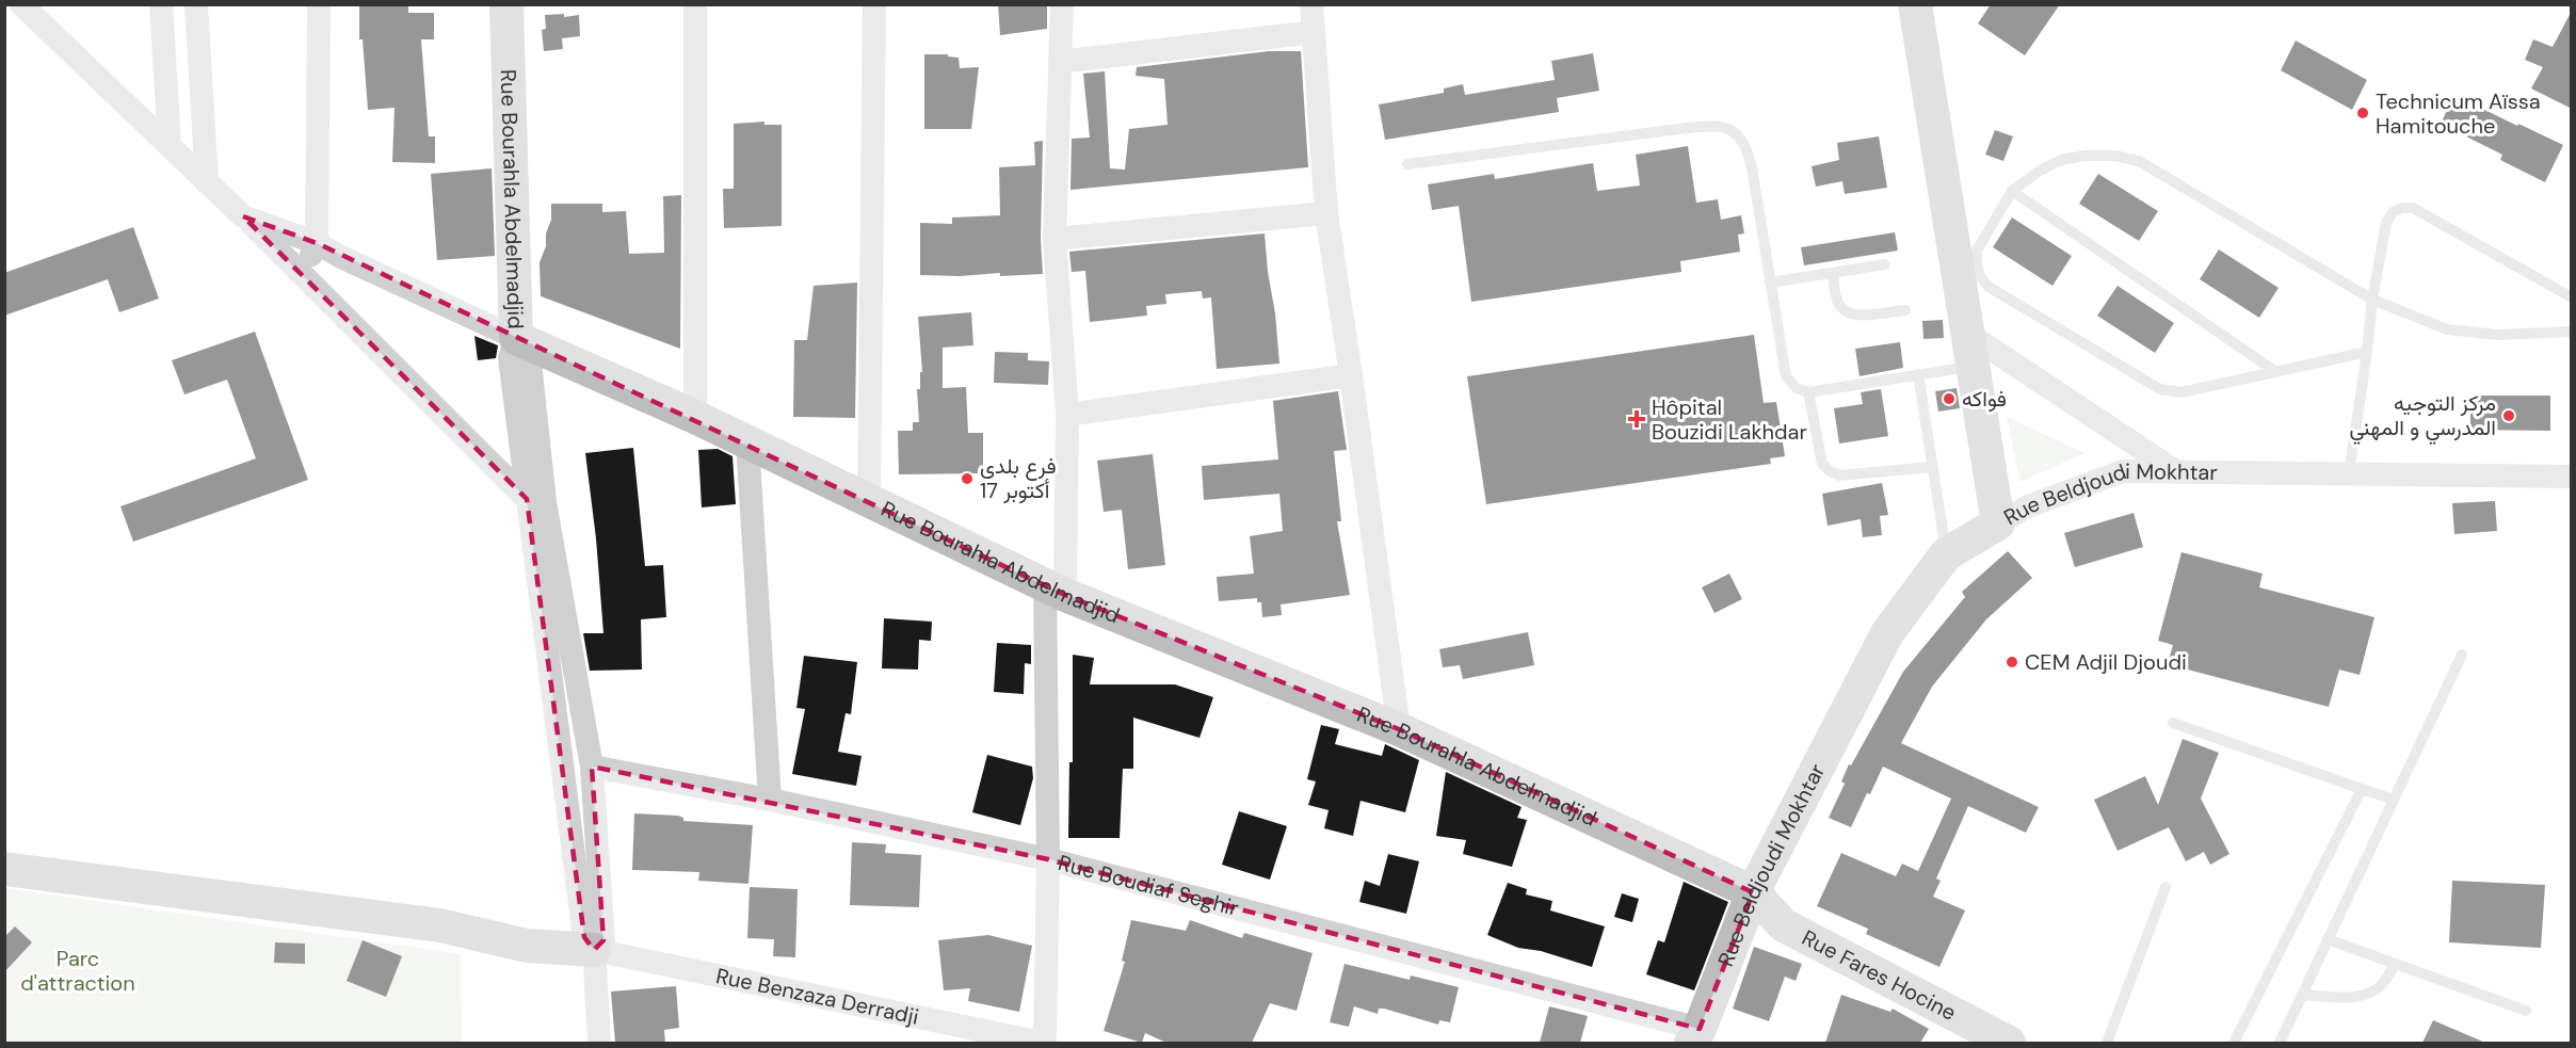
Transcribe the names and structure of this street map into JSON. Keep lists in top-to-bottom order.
{
  "streets": {
    "street": [
      "Rue Bourahla Abdelmadjid",
      "Rue Beldjoudi Mokhtar",
      "Rue Boudiaf Seghir",
      "Rue Fares Hocine",
      "Rue Benzaza Derradji"
    ]
  },
  "crossings": [
    ["Rue Bourahla Abdelmadjid", "Rue Beldjoudi Mokhtar"],
    ["Rue Bourahla Abdelmadjid", "Rue Fares Hocine"],
    ["Rue Beldjoudi Mokhtar", "Rue Boudiaf Seghir"]
  ],
  "parks": ["Parc d'attraction"],
  "places": {
    "other": [
      "Technicum Aïssa Hamitouche",
      "فواكه",
      "مركز التوجيه المدرسي و المهني",
      "فرع بلدي 17 أكتوبر",
      "CEM Adjil Djoudi"
    ],
    "health": ["Hôpital Bouzidi Lakhdar"]
  }
}
